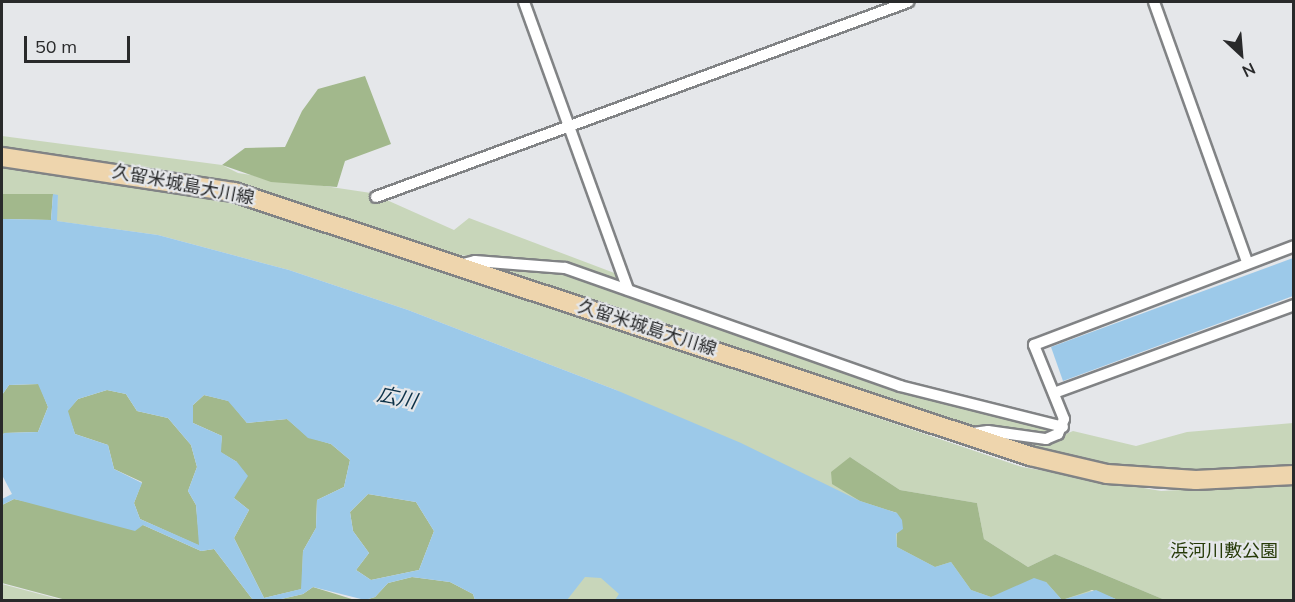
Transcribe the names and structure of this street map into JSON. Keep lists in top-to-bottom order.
{
  "streets": {
    "main road": ["久留米城島大川線"]
  },
  "water": ["広川"],
  "parks": ["浜河川敷公園"],
  "scale_bar": "50 m",
  "north": "bottom right"
}
